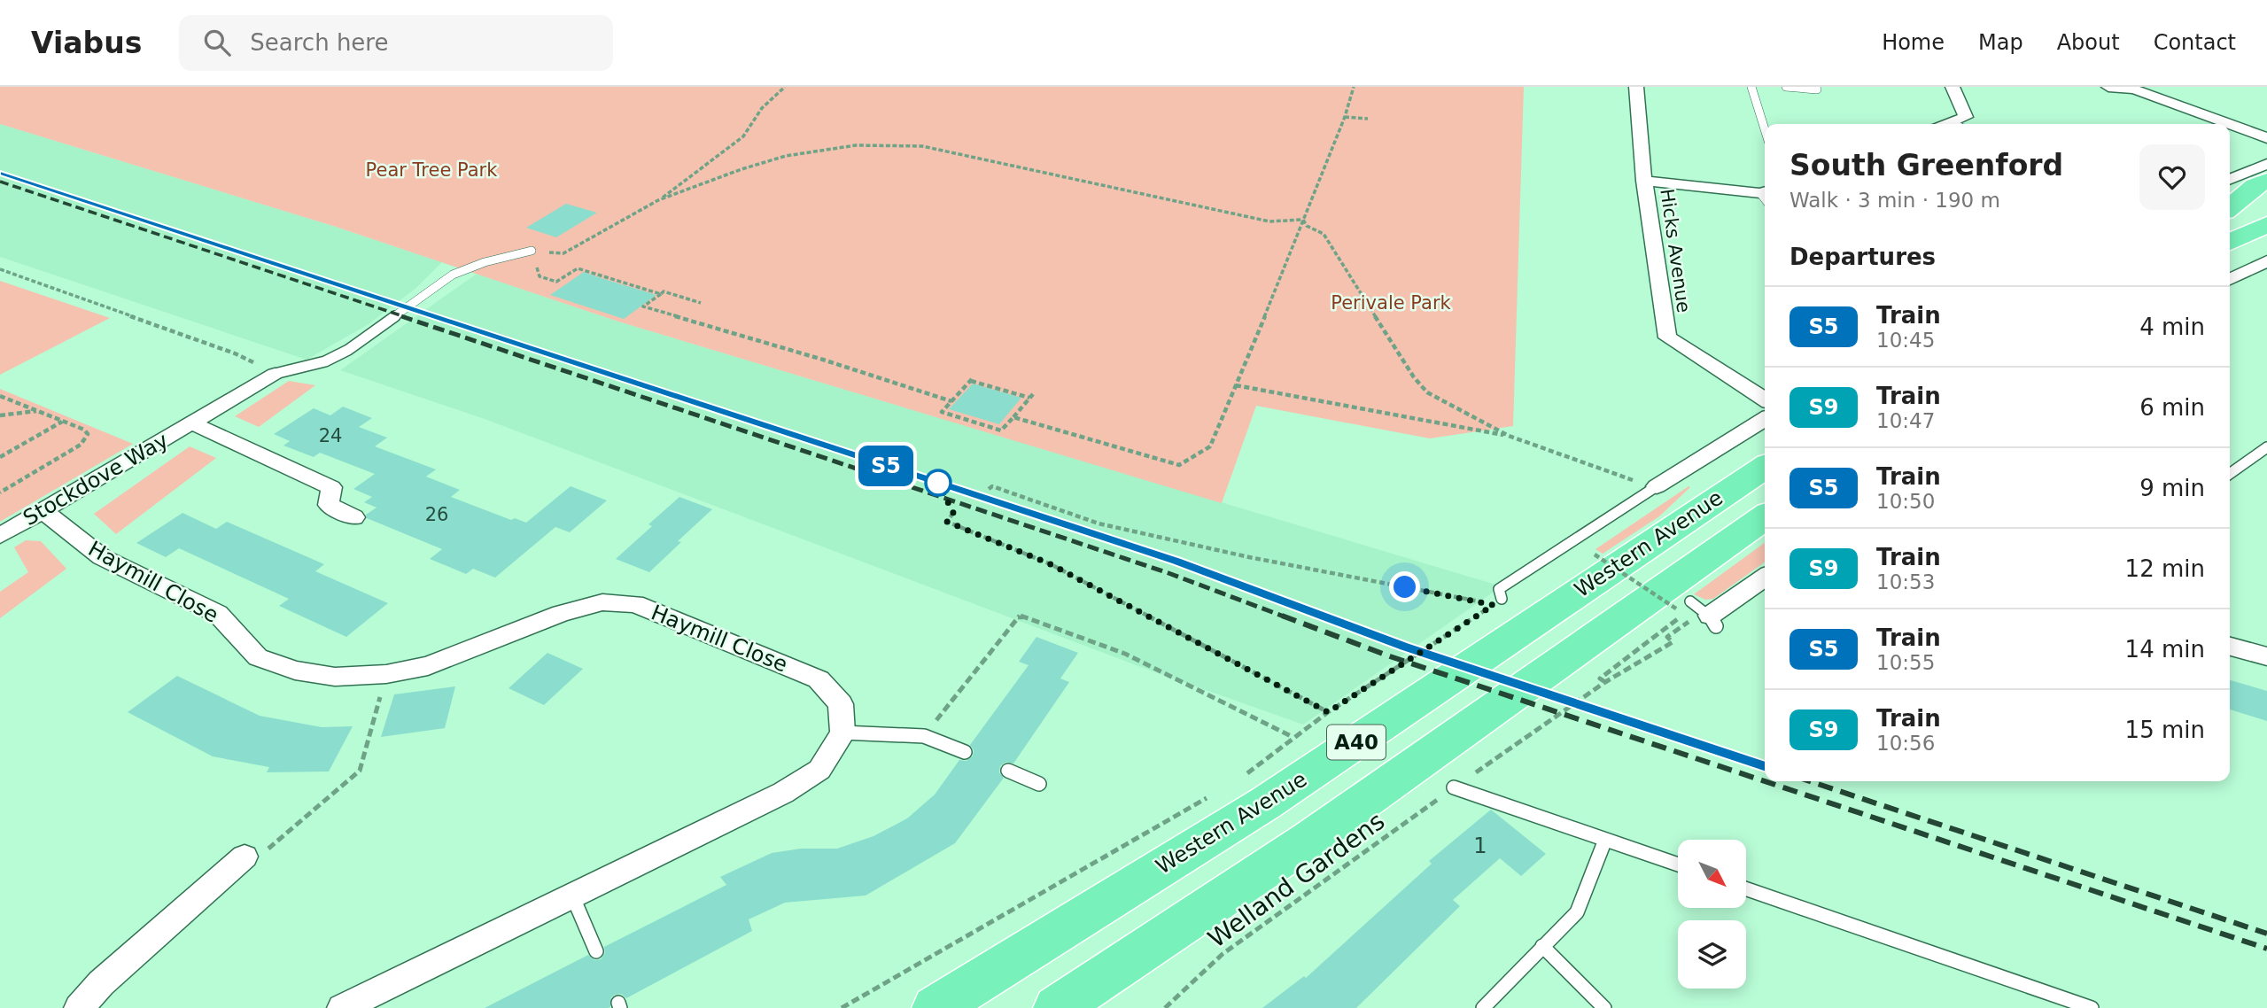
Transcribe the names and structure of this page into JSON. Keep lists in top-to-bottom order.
{
  "streets": {
    "highway": ["Western Avenue", "A40"],
    "street": ["Hicks Avenue", "Stockdove Way", "Haymill Close"],
    "path": ["Welland Gardens"]
  },
  "crossings": [
    ["Stockdove Way", "Haymill Close"]
  ],
  "parks": ["Pear Tree Park", "Perivale Park"],
  "house_numbers": ["24", "26", "1"],
  "north": "bottom right",
  "page": {
    "header": "Viabus",
    "search": "Search here",
    "nav": [
      "Home",
      "Map",
      "About",
      "Contact"
    ],
    "on_map": "S5",
    "heading": [
      ["South Greenford", "Walk · 3 min · 190 m"],
      "Departures"
    ],
    "list": [
      {
        "mark": "S5",
        "name": "Train",
        "note": "10:45",
        "value": "4 min"
      },
      {
        "mark": "S9",
        "name": "Train",
        "note": "10:47",
        "value": "6 min"
      },
      {
        "mark": "S5",
        "name": "Train",
        "note": "10:50",
        "value": "9 min"
      },
      {
        "mark": "S9",
        "name": "Train",
        "note": "10:53",
        "value": "12 min"
      },
      {
        "mark": "S5",
        "name": "Train",
        "note": "10:55",
        "value": "14 min"
      },
      {
        "mark": "S9",
        "name": "Train",
        "note": "10:56",
        "value": "15 min"
      }
    ]
  }
}
